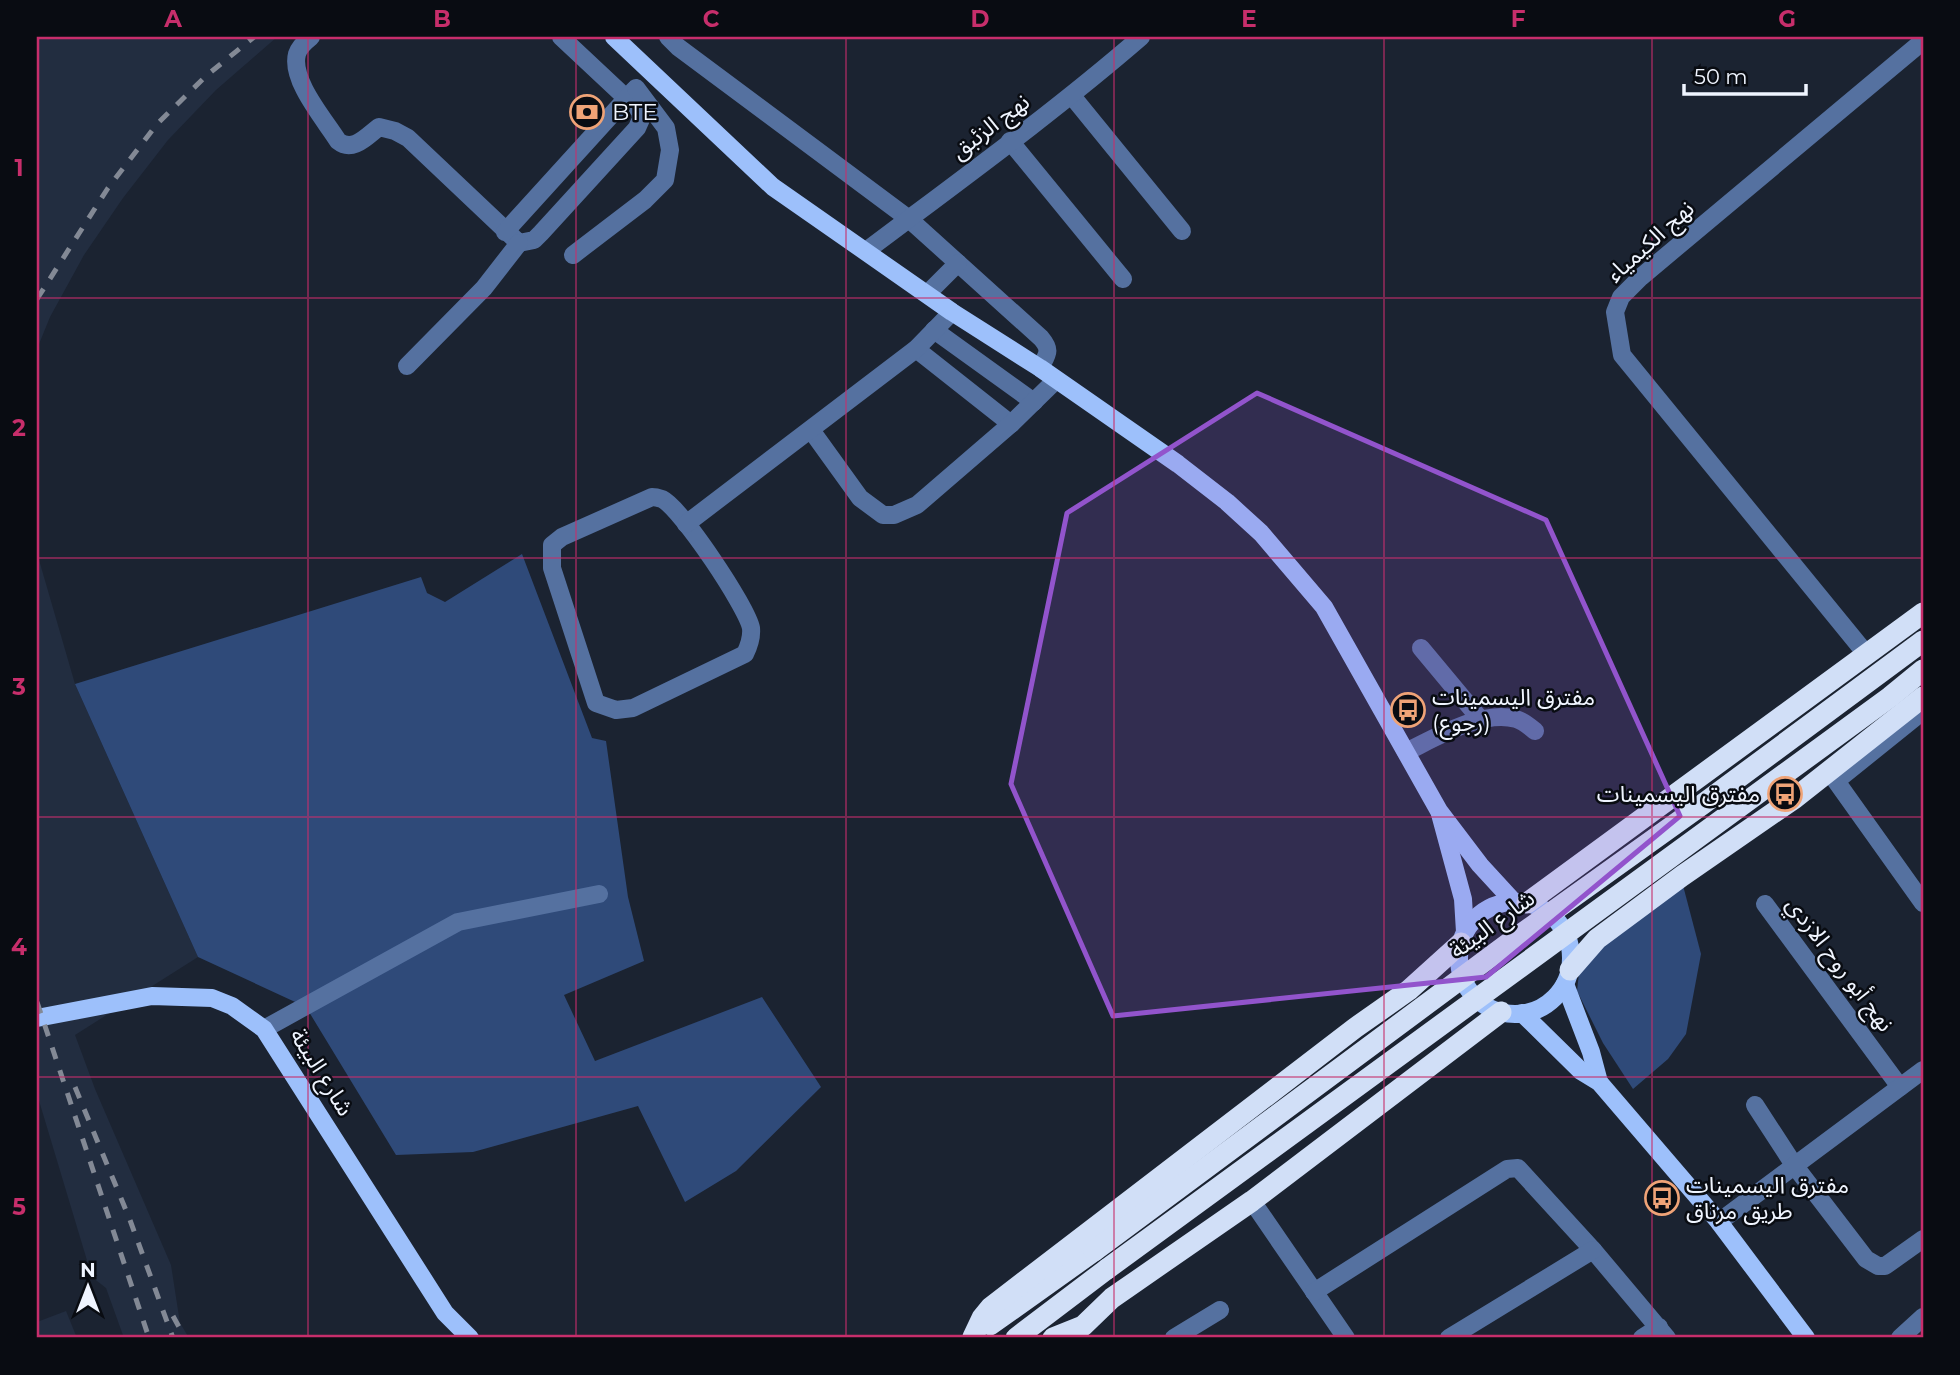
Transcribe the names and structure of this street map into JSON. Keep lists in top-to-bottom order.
{
  "streets": {
    "highway": ["شارع البيئة"],
    "street": ["نهج الزئبق", "نهج الكيمياء", "نهج أبو روح الازدي"]
  },
  "places": {
    "bank": ["BTE"],
    "bus stop": ["مفترق اليسمينات (رجوع)", "مفترق اليسمينات", "مفترق اليسمينات طريق مرناق"]
  },
  "scale_bar": "50 m",
  "north": "top",
  "grid": {
    "columns": [
      "A",
      "B",
      "C",
      "D",
      "E",
      "F",
      "G"
    ],
    "rows": [
      "1",
      "2",
      "3",
      "4",
      "5"
    ]
  }
}
